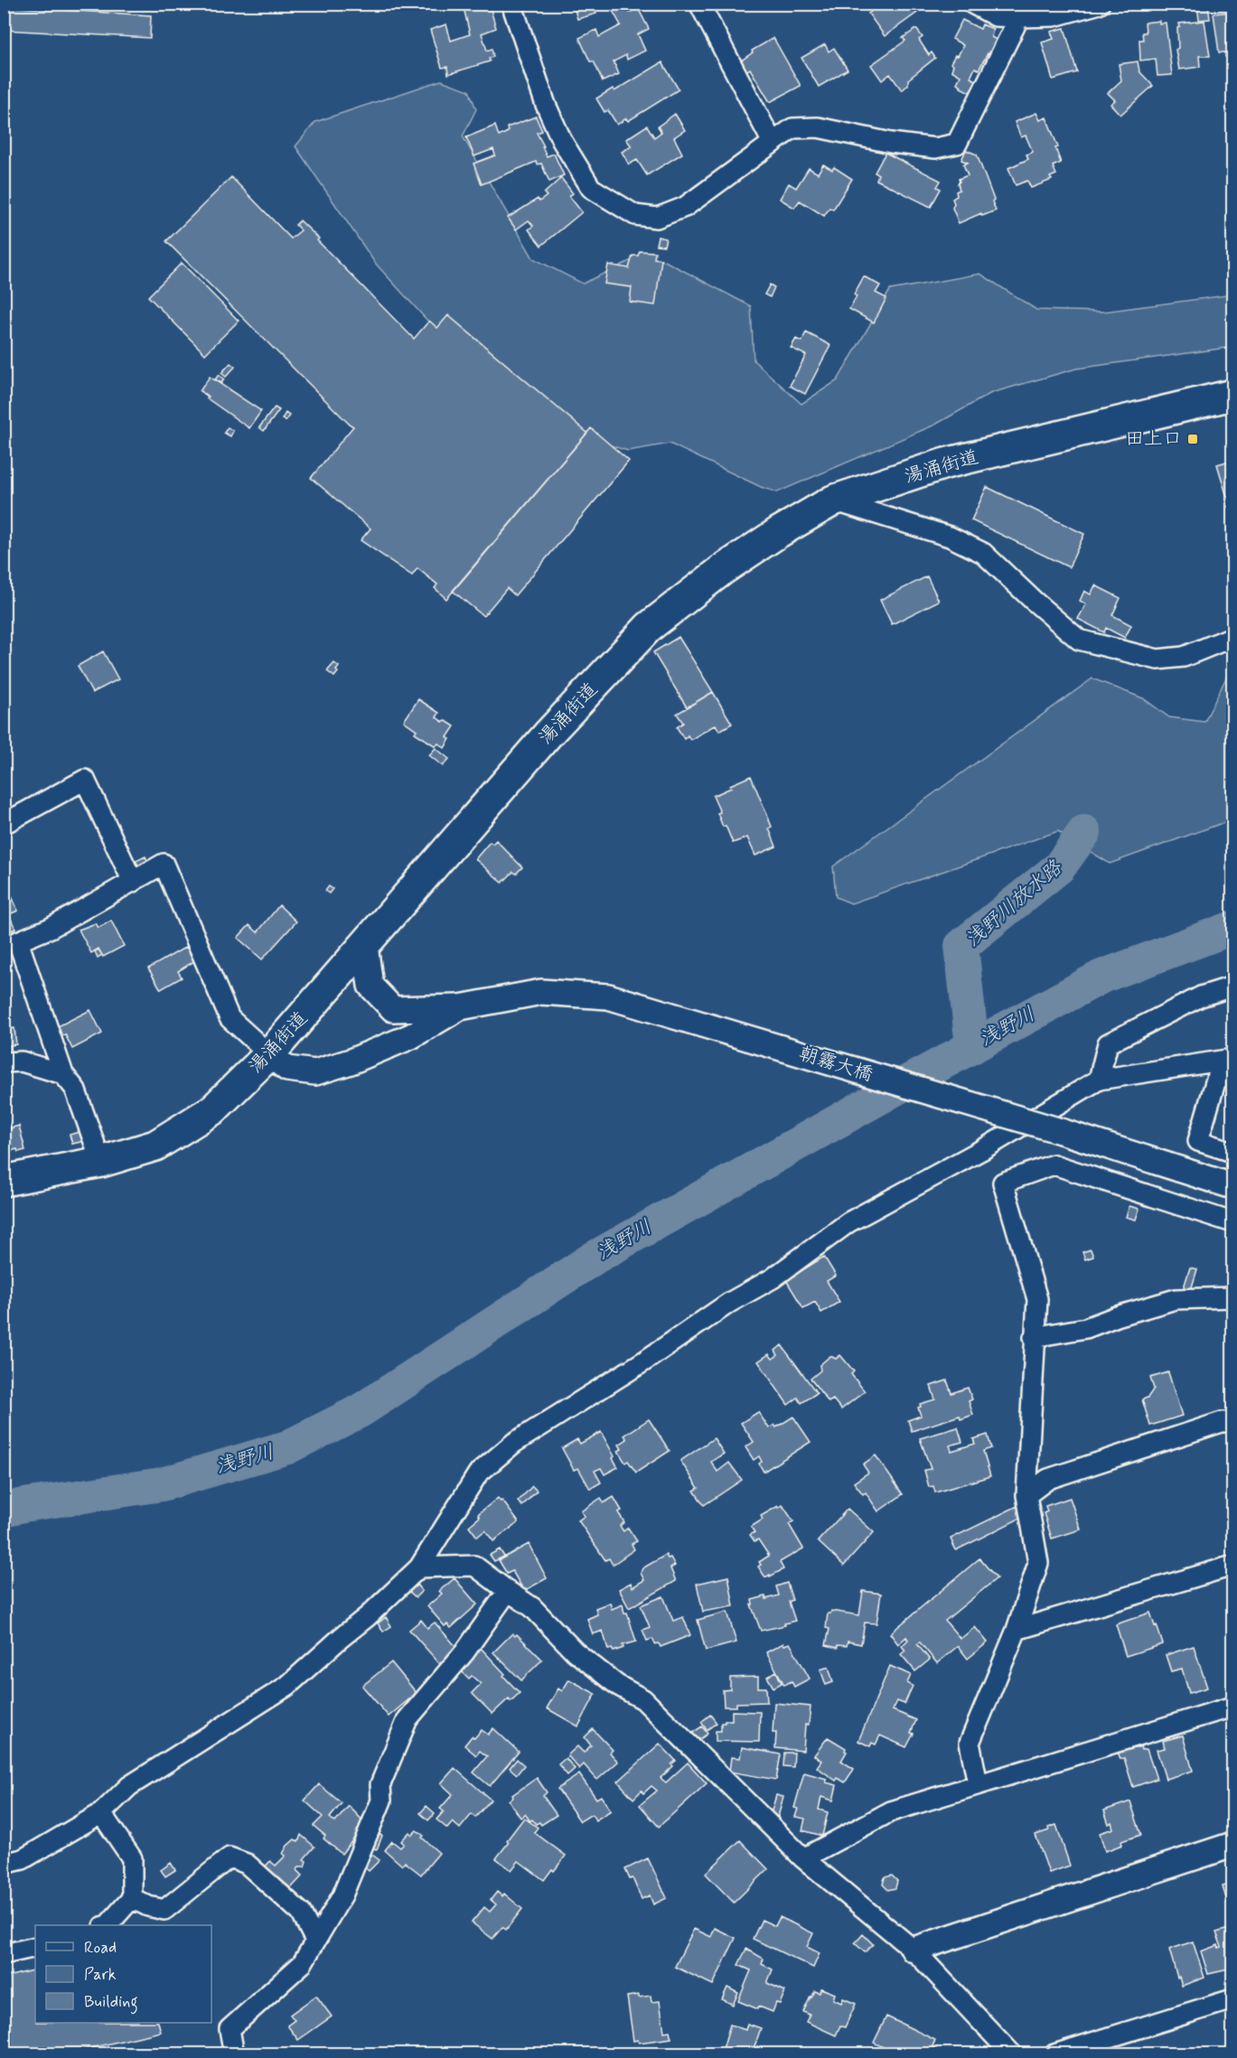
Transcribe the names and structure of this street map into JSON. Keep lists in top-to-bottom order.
{
  "streets": {
    "main road": ["湯涌街道"],
    "street": ["朝霧大橋"]
  },
  "water": ["浅野川放水路", "浅野川"],
  "places": {
    "transit": ["田上口"]
  },
  "legend": ["Road", "Park", "Building"]
}
